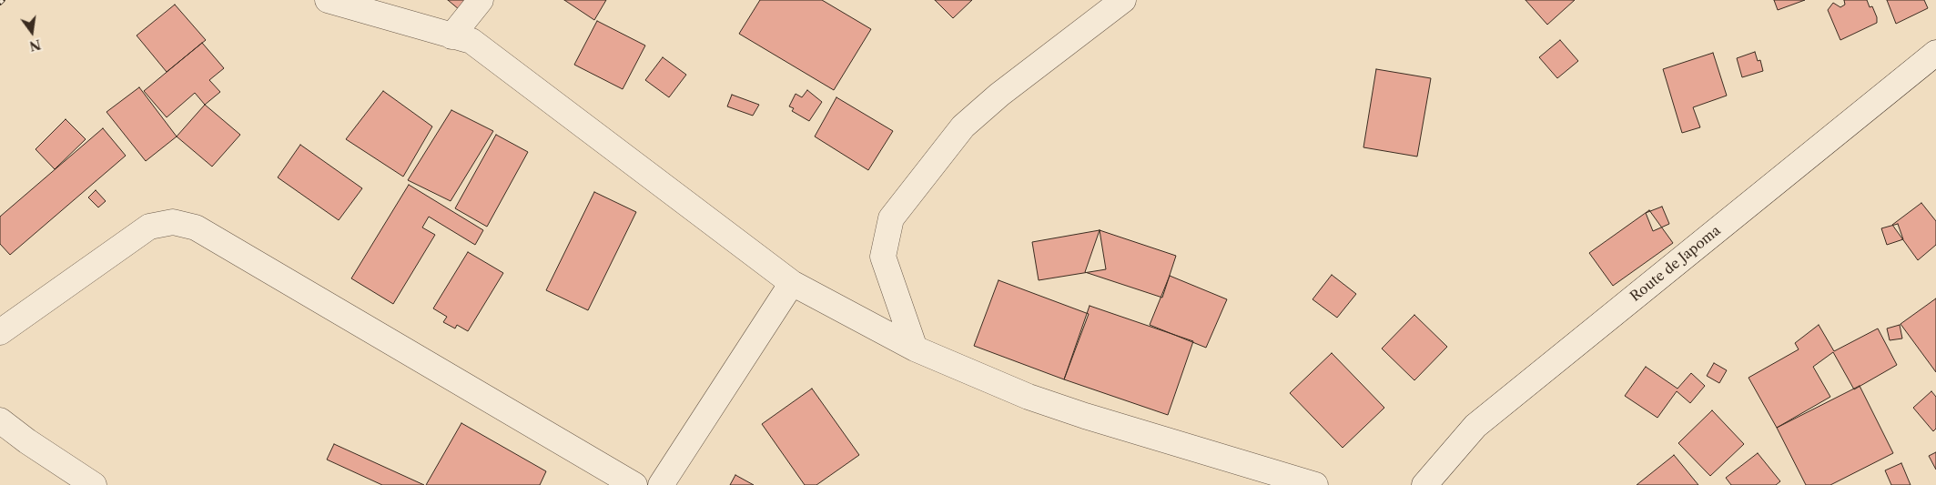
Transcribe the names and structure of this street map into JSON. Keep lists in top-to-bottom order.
{
  "streets": {
    "street": ["Route de Japoma"]
  },
  "north": "bottom"
}
